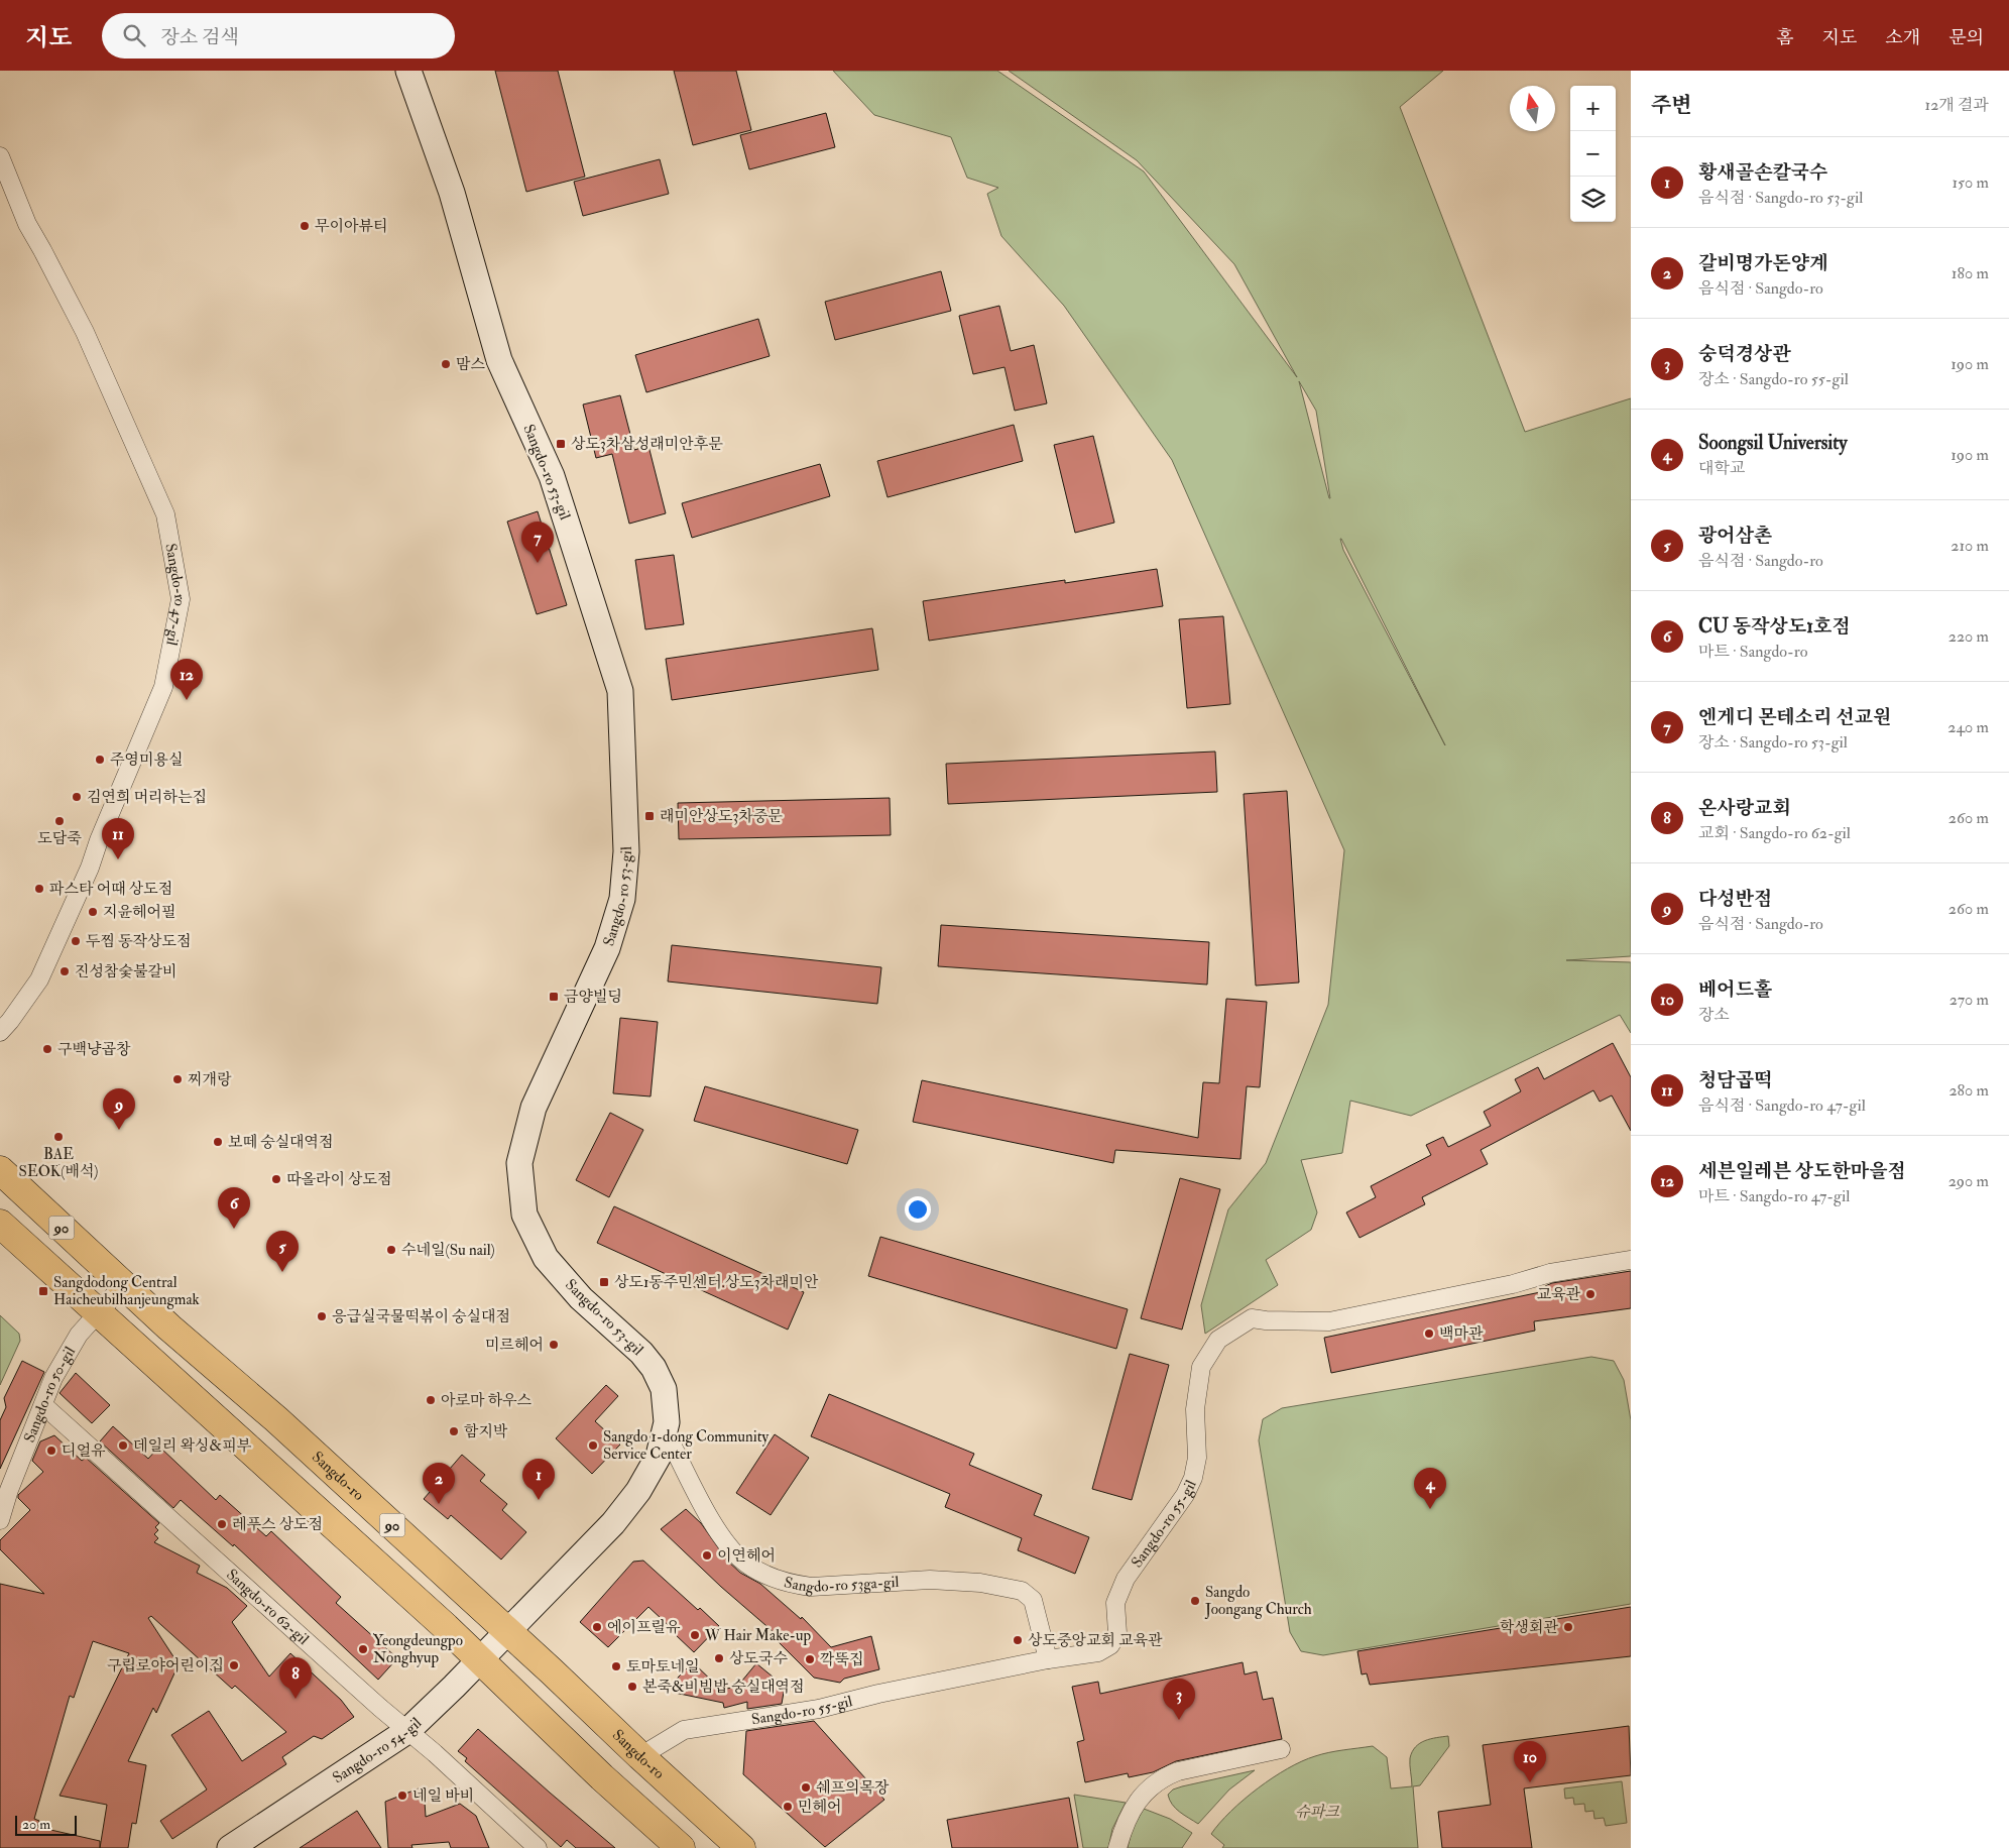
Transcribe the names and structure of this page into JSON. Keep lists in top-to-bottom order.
{
  "streets": {
    "main road": ["90", "Sangdo-ro"],
    "street": [
      "Sangdo-ro 53-gil",
      "Sangdo-ro 47-gil",
      "Sangdo-ro 50-gil",
      "Sangdo-ro 55-gil",
      "Sangdo-ro 53ga-gil",
      "Sangdo-ro 62-gil",
      "Sangdo-ro 54-gil"
    ]
  },
  "crossings": [
    ["Sangdo-ro 53-gil", "Sangdo-ro"],
    ["Sangdo-ro 53-gil", "Sangdo-ro 53ga-gil"],
    ["Sangdo-ro 53-gil", "Sangdo-ro 54-gil"],
    ["90", "Sangdo-ro 50-gil"],
    ["90", "Sangdo-ro 54-gil"],
    ["Sangdo-ro 50-gil", "Sangdo-ro"],
    ["Sangdo-ro 50-gil", "Sangdo-ro 62-gil"],
    ["Sangdo-ro", "Sangdo-ro 55-gil"],
    ["Sangdo-ro", "Sangdo-ro 54-gil"],
    ["Sangdo-ro 55-gil", "Sangdo-ro 53ga-gil"],
    ["Sangdo-ro 62-gil", "Sangdo-ro 54-gil"]
  ],
  "parks": ["슈파크"],
  "places": {
    "other": [
      "무이아뷰티",
      "맘스",
      "주영미용실",
      "김연희 머리하는집",
      "도담죽",
      "파스타 어때 상도점",
      "지윤헤어필",
      "두찜 동작상도점",
      "진성참숯불갈비",
      "구백냥곱창",
      "찌개랑",
      "BAE SEOK(배석)",
      "보떼 숭실대역점",
      "따올라이 상도점",
      "수네일(Su nail)",
      "교육관",
      "응급실국물떡볶이 숭실대점",
      "백마관",
      "미르헤어",
      "아로마 하우스",
      "함지박",
      "데일리 왁싱&피부",
      "Sangdo 1-dong Community Service Center",
      "디얼유",
      "레푸스 상도점",
      "이연헤어",
      "Sangdo Joongang Church",
      "에이프릴유",
      "학생회관",
      "W Hair Make-up",
      "상도중앙교회 교육관",
      "Yeongdeungpo Nonghyup",
      "상도국수",
      "깍뚝집",
      "구립로야어린이집",
      "토마토네일",
      "본죽&비빔밥 숭실대역점",
      "쉐프의목장",
      "네일 바비",
      "민헤어"
    ],
    "transit": [
      "상도3차삼성래미안후문",
      "래미안상도3차중문",
      "금양빌딩",
      "상도1동주민센터.상도3차래미안",
      "Sangdodong Central Haicheubilhanjeungmak"
    ]
  },
  "scale_bar": "20 m",
  "north": "top",
  "page": {
    "header": "지도",
    "search": "장소 검색",
    "nav": [
      "홈",
      "지도",
      "소개",
      "문의"
    ],
    "heading": ["주변", "12개 결과"],
    "map_buttons": ["+", "−"],
    "list": [
      {
        "mark": "1",
        "name": "황새골손칼국수",
        "note": "음식점 · Sangdo-ro 53-gil",
        "value": "150 m"
      },
      {
        "mark": "2",
        "name": "갈비명가돈양계",
        "note": "음식점 · Sangdo-ro",
        "value": "180 m"
      },
      {
        "mark": "3",
        "name": "숭덕경상관",
        "note": "장소 · Sangdo-ro 55-gil",
        "value": "190 m"
      },
      {
        "mark": "4",
        "name": "Soongsil University",
        "note": "대학교",
        "value": "190 m"
      },
      {
        "mark": "5",
        "name": "광어삼촌",
        "note": "음식점 · Sangdo-ro",
        "value": "210 m"
      },
      {
        "mark": "6",
        "name": "CU 동작상도1호점",
        "note": "마트 · Sangdo-ro",
        "value": "220 m"
      },
      {
        "mark": "7",
        "name": "엔게디 몬테소리 선교원",
        "note": "장소 · Sangdo-ro 53-gil",
        "value": "240 m"
      },
      {
        "mark": "8",
        "name": "온사랑교회",
        "note": "교회 · Sangdo-ro 62-gil",
        "value": "260 m"
      },
      {
        "mark": "9",
        "name": "다성반점",
        "note": "음식점 · Sangdo-ro",
        "value": "260 m"
      },
      {
        "mark": "10",
        "name": "베어드홀",
        "note": "장소",
        "value": "270 m"
      },
      {
        "mark": "11",
        "name": "청담곱떡",
        "note": "음식점 · Sangdo-ro 47-gil",
        "value": "280 m"
      },
      {
        "mark": "12",
        "name": "세븐일레븐 상도한마을점",
        "note": "마트 · Sangdo-ro 47-gil",
        "value": "290 m"
      }
    ],
    "pins": [
      "7",
      "12",
      "11",
      "9",
      "6",
      "5",
      "1",
      "2",
      "4",
      "8",
      "3",
      "10"
    ],
    "scale": "20 m"
  }
}
